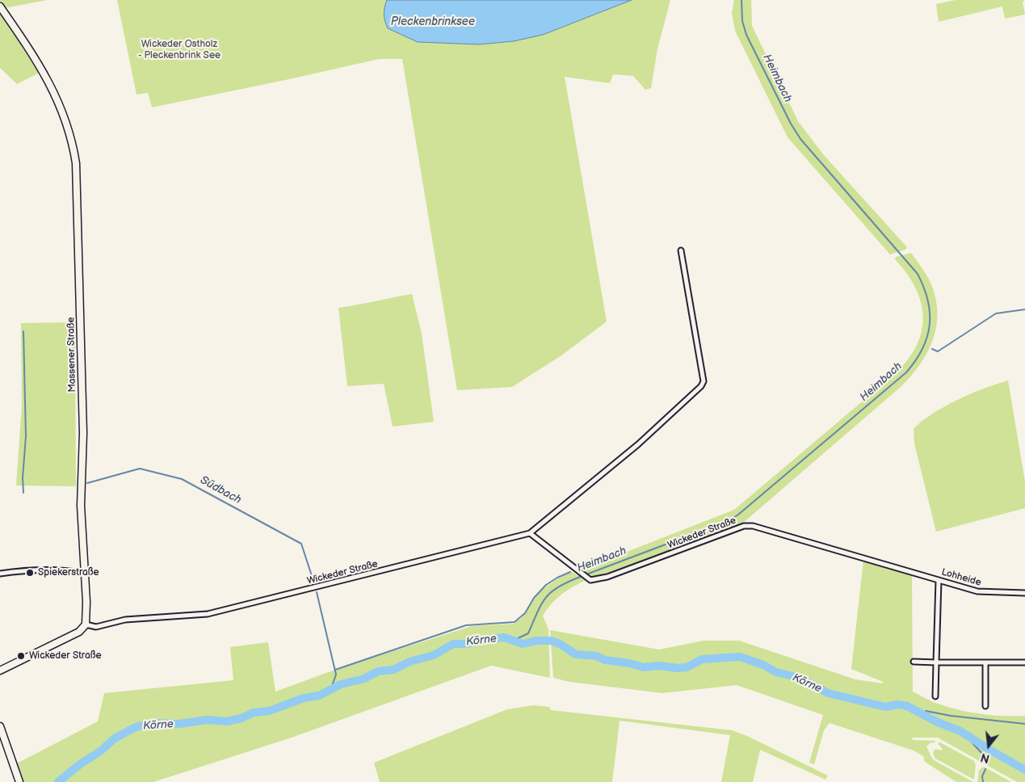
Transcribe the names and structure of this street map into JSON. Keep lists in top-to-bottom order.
{
  "streets": {
    "main road": ["Massener Straße"],
    "street": ["Wickeder Straße", "Lohheide"]
  },
  "crossings": [
    ["Massener Straße", "Wickeder Straße"],
    ["Wickeder Straße", "Lohheide"]
  ],
  "water": [
    "Pleckenbrinksee",
    "Heimbach",
    "Südbach",
    "Körne"
  ],
  "parks": ["Wickeder Ostholz - Pleckenbrink See"],
  "places": ["Spiekerstraße", "Wickeder Straße"],
  "north": "bottom"
}
